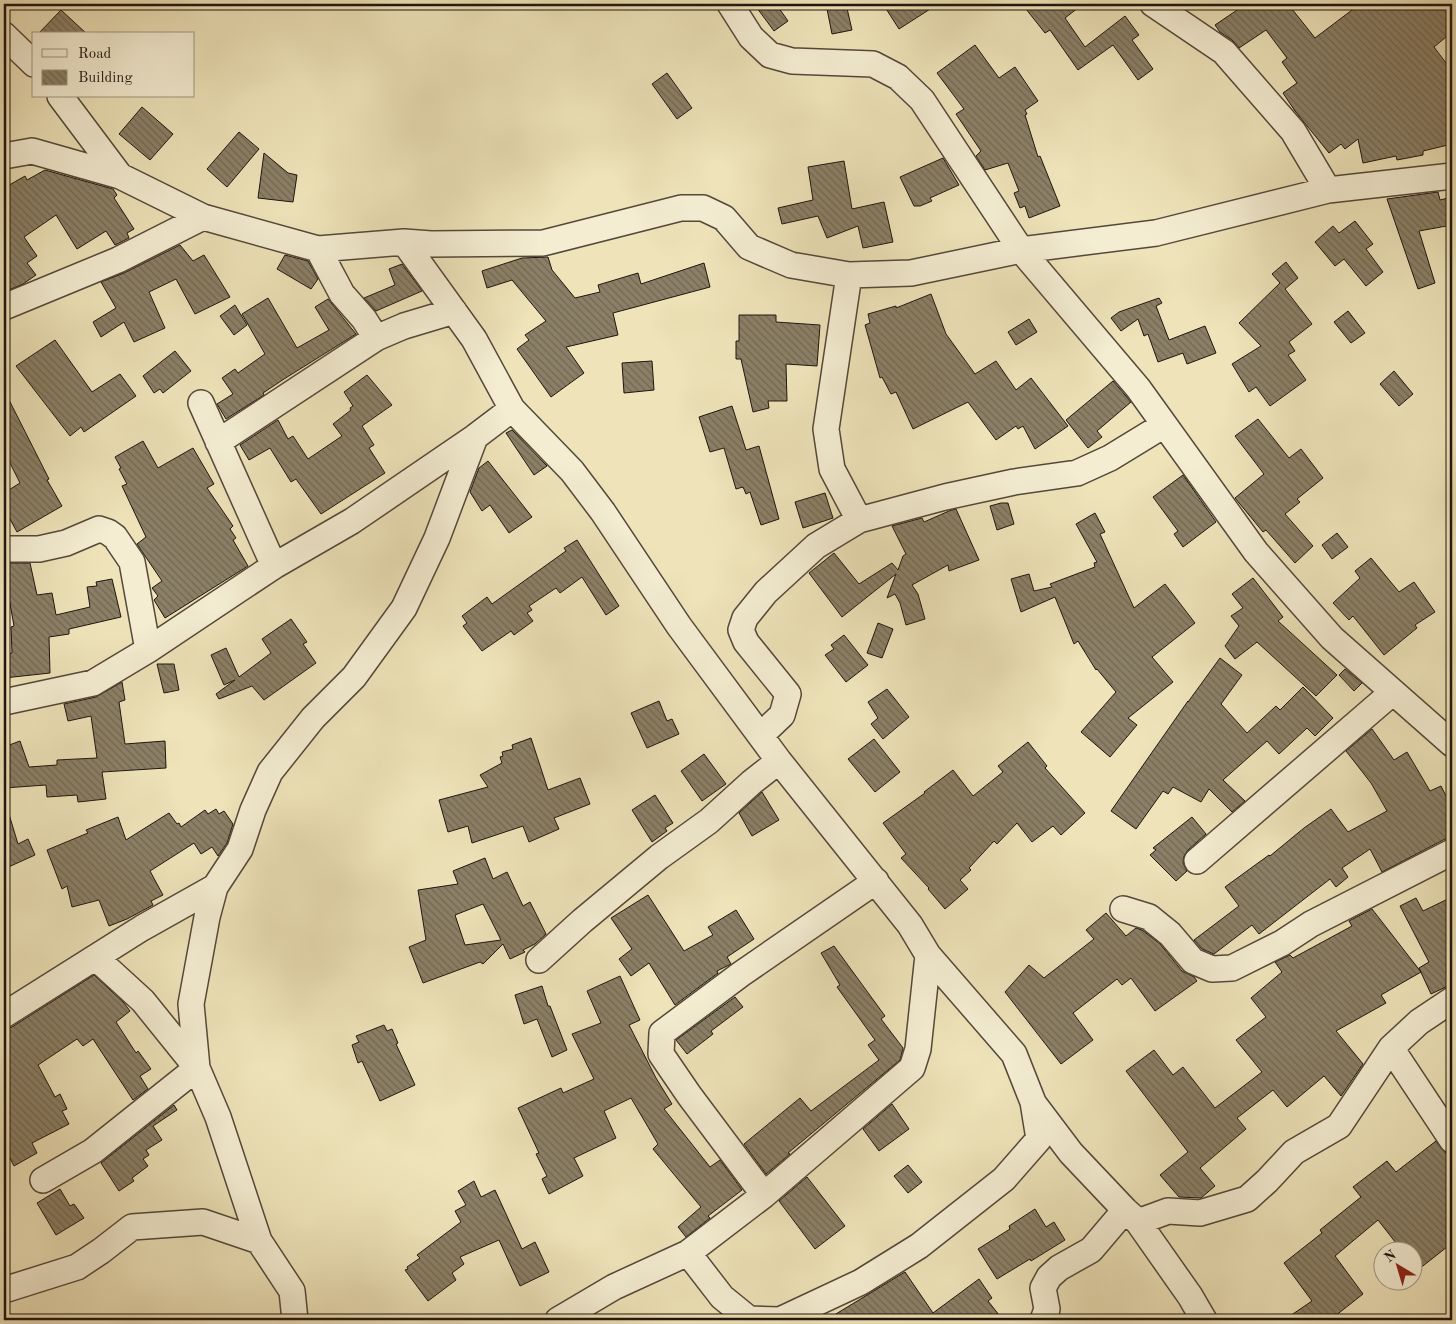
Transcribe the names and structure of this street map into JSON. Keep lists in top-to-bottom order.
{
  "legend": ["Road", "Building"],
  "north": "top left"
}
